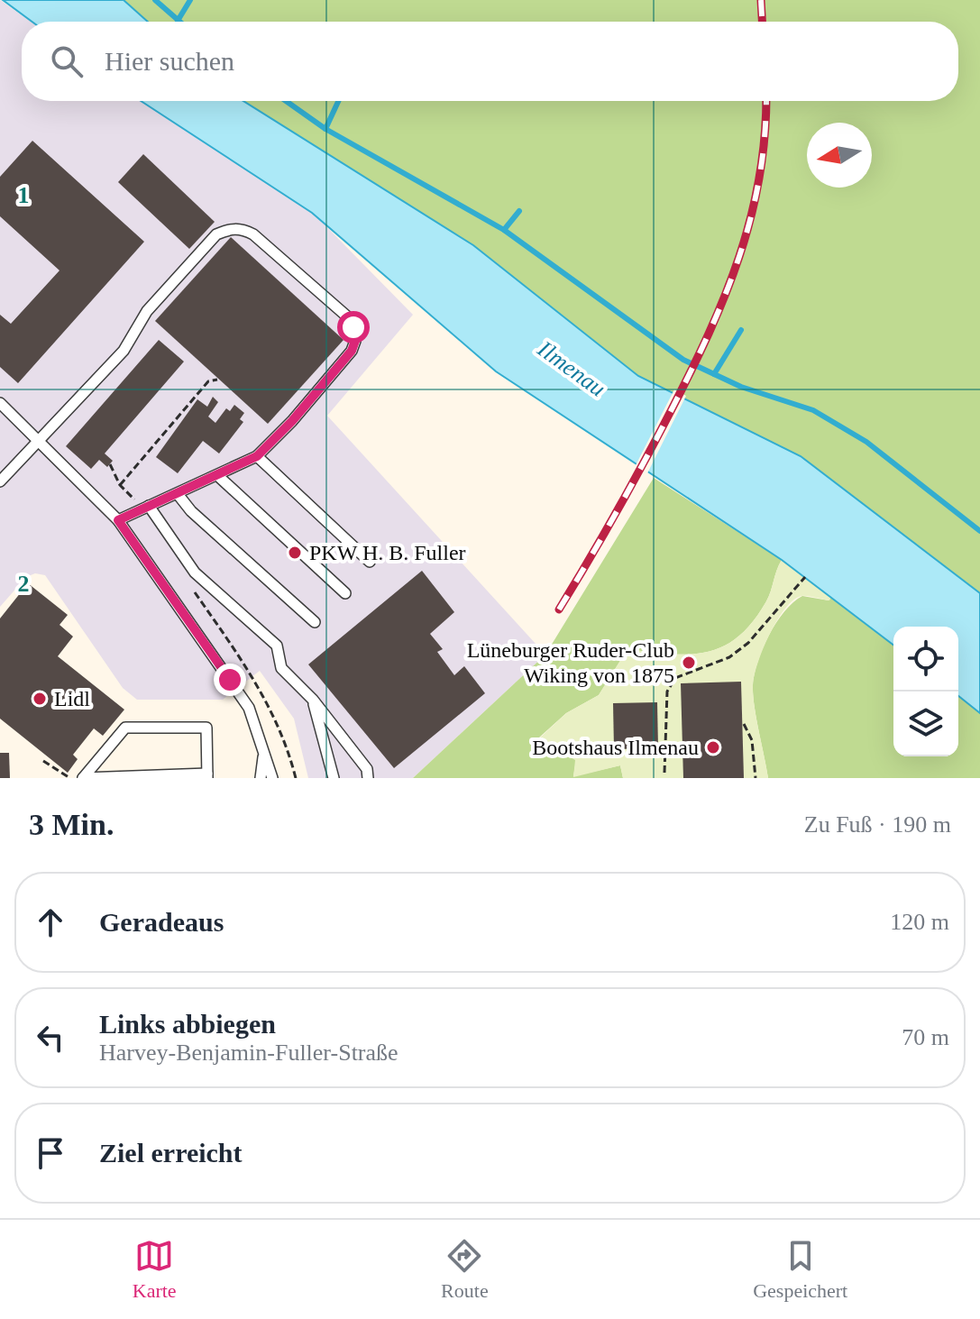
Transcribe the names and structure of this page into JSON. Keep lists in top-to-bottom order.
{
  "water": ["Ilmenau"],
  "places": [
    "PKW H. B. Fuller",
    "Lüneburger Ruder-Club Wiking von 1875",
    "Lidl",
    "Bootshaus Ilmenau"
  ],
  "north": "left",
  "page": {
    "search": "Hier suchen",
    "heading": ["3 Min.", "Zu Fuß · 190 m"],
    "list": [
      ["Geradeaus", "120 m"],
      ["Links abbiegen", "Harvey-Benjamin-Fuller-Straße", "70 m"],
      "Ziel erreicht"
    ],
    "nav": ["Karte", "Route", "Gespeichert"]
  },
  "grid": {
    "rows": ["1", "2"]
  }
}
